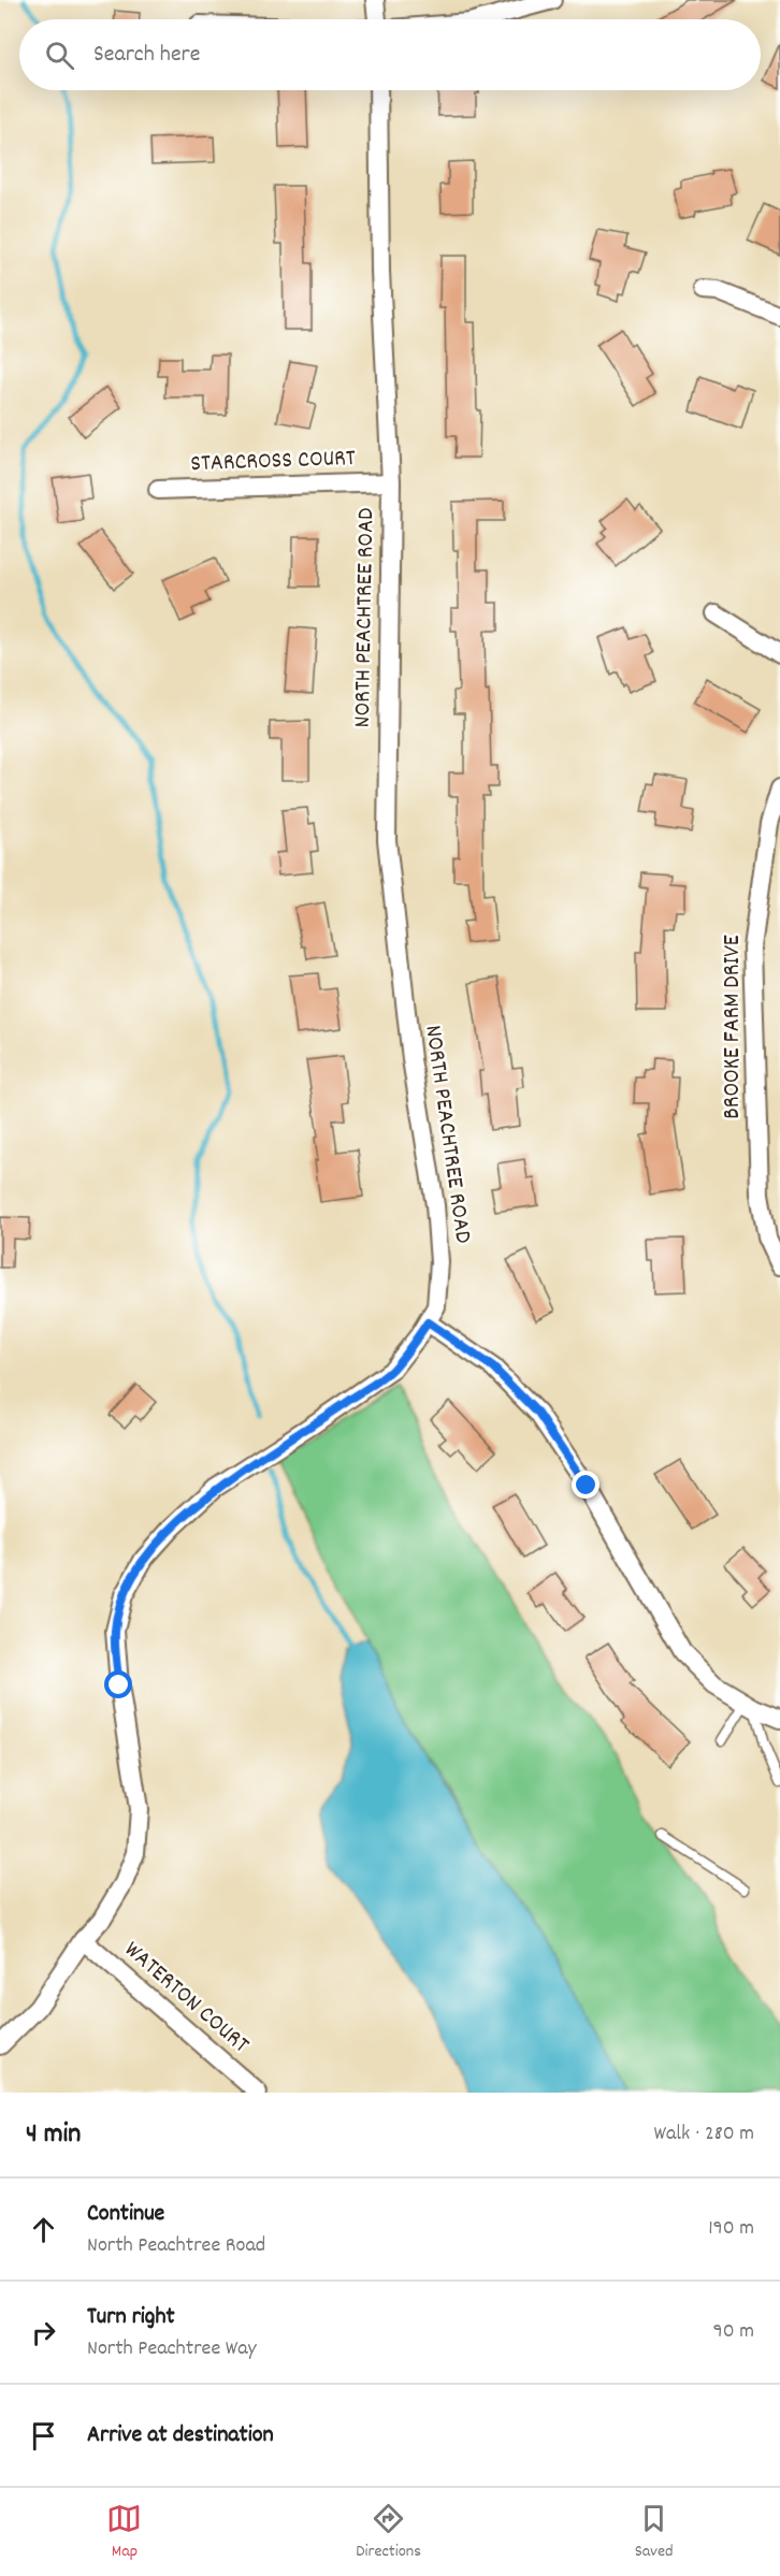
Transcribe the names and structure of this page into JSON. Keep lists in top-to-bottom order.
{
  "streets": {
    "street": [
      "STARCROSS COURT",
      "NORTH PEACHTREE ROAD",
      "BROOKE FARM DRIVE",
      "WATERTON COURT"
    ]
  },
  "crossings": [
    ["STARCROSS COURT", "NORTH PEACHTREE ROAD"],
    ["NORTH PEACHTREE ROAD", "WATERTON COURT"]
  ],
  "page": {
    "search": "Search here",
    "heading": ["4 min", "Walk · 280 m"],
    "list": [
      ["Continue", "North Peachtree Road", "190 m"],
      ["Turn right", "North Peachtree Way", "90 m"],
      "Arrive at destination"
    ],
    "nav": ["Map", "Directions", "Saved"]
  }
}
